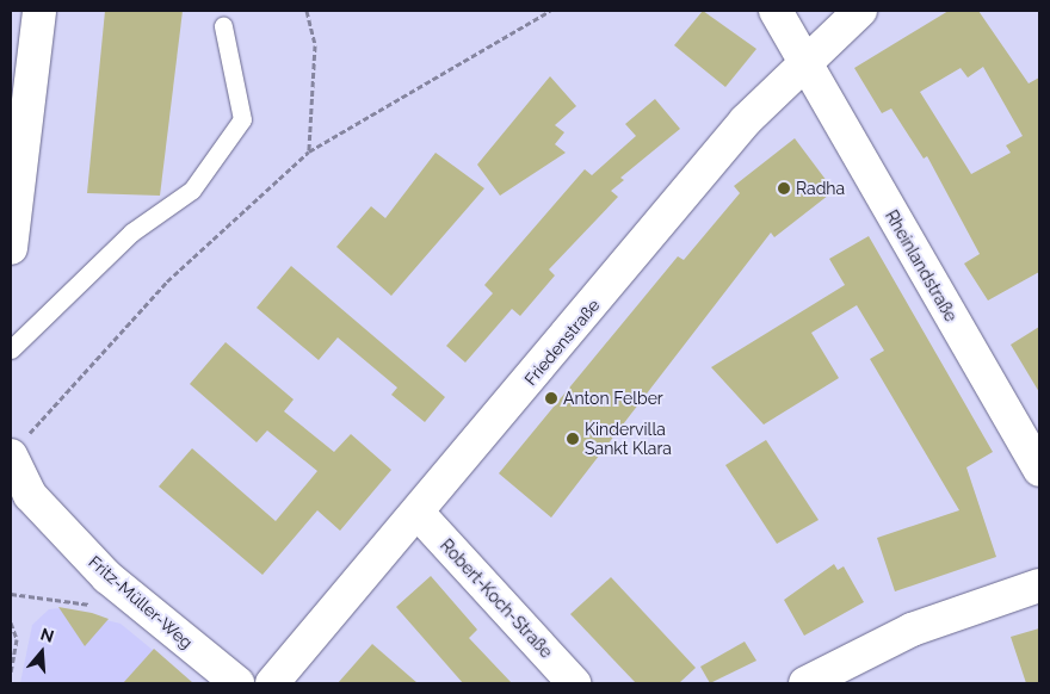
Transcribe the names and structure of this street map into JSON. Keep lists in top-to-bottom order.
{
  "streets": {
    "street": [
      "Rheinlandstraße",
      "Friedenstraße",
      "Robert-Koch-Straße",
      "Fritz-Müller-Weg"
    ]
  },
  "crossings": [
    ["Rheinlandstraße", "Friedenstraße"],
    ["Friedenstraße", "Robert-Koch-Straße"]
  ],
  "places": ["Radha", "Anton Felber", "Kindervilla Sankt Klara"],
  "north": "top"
}
